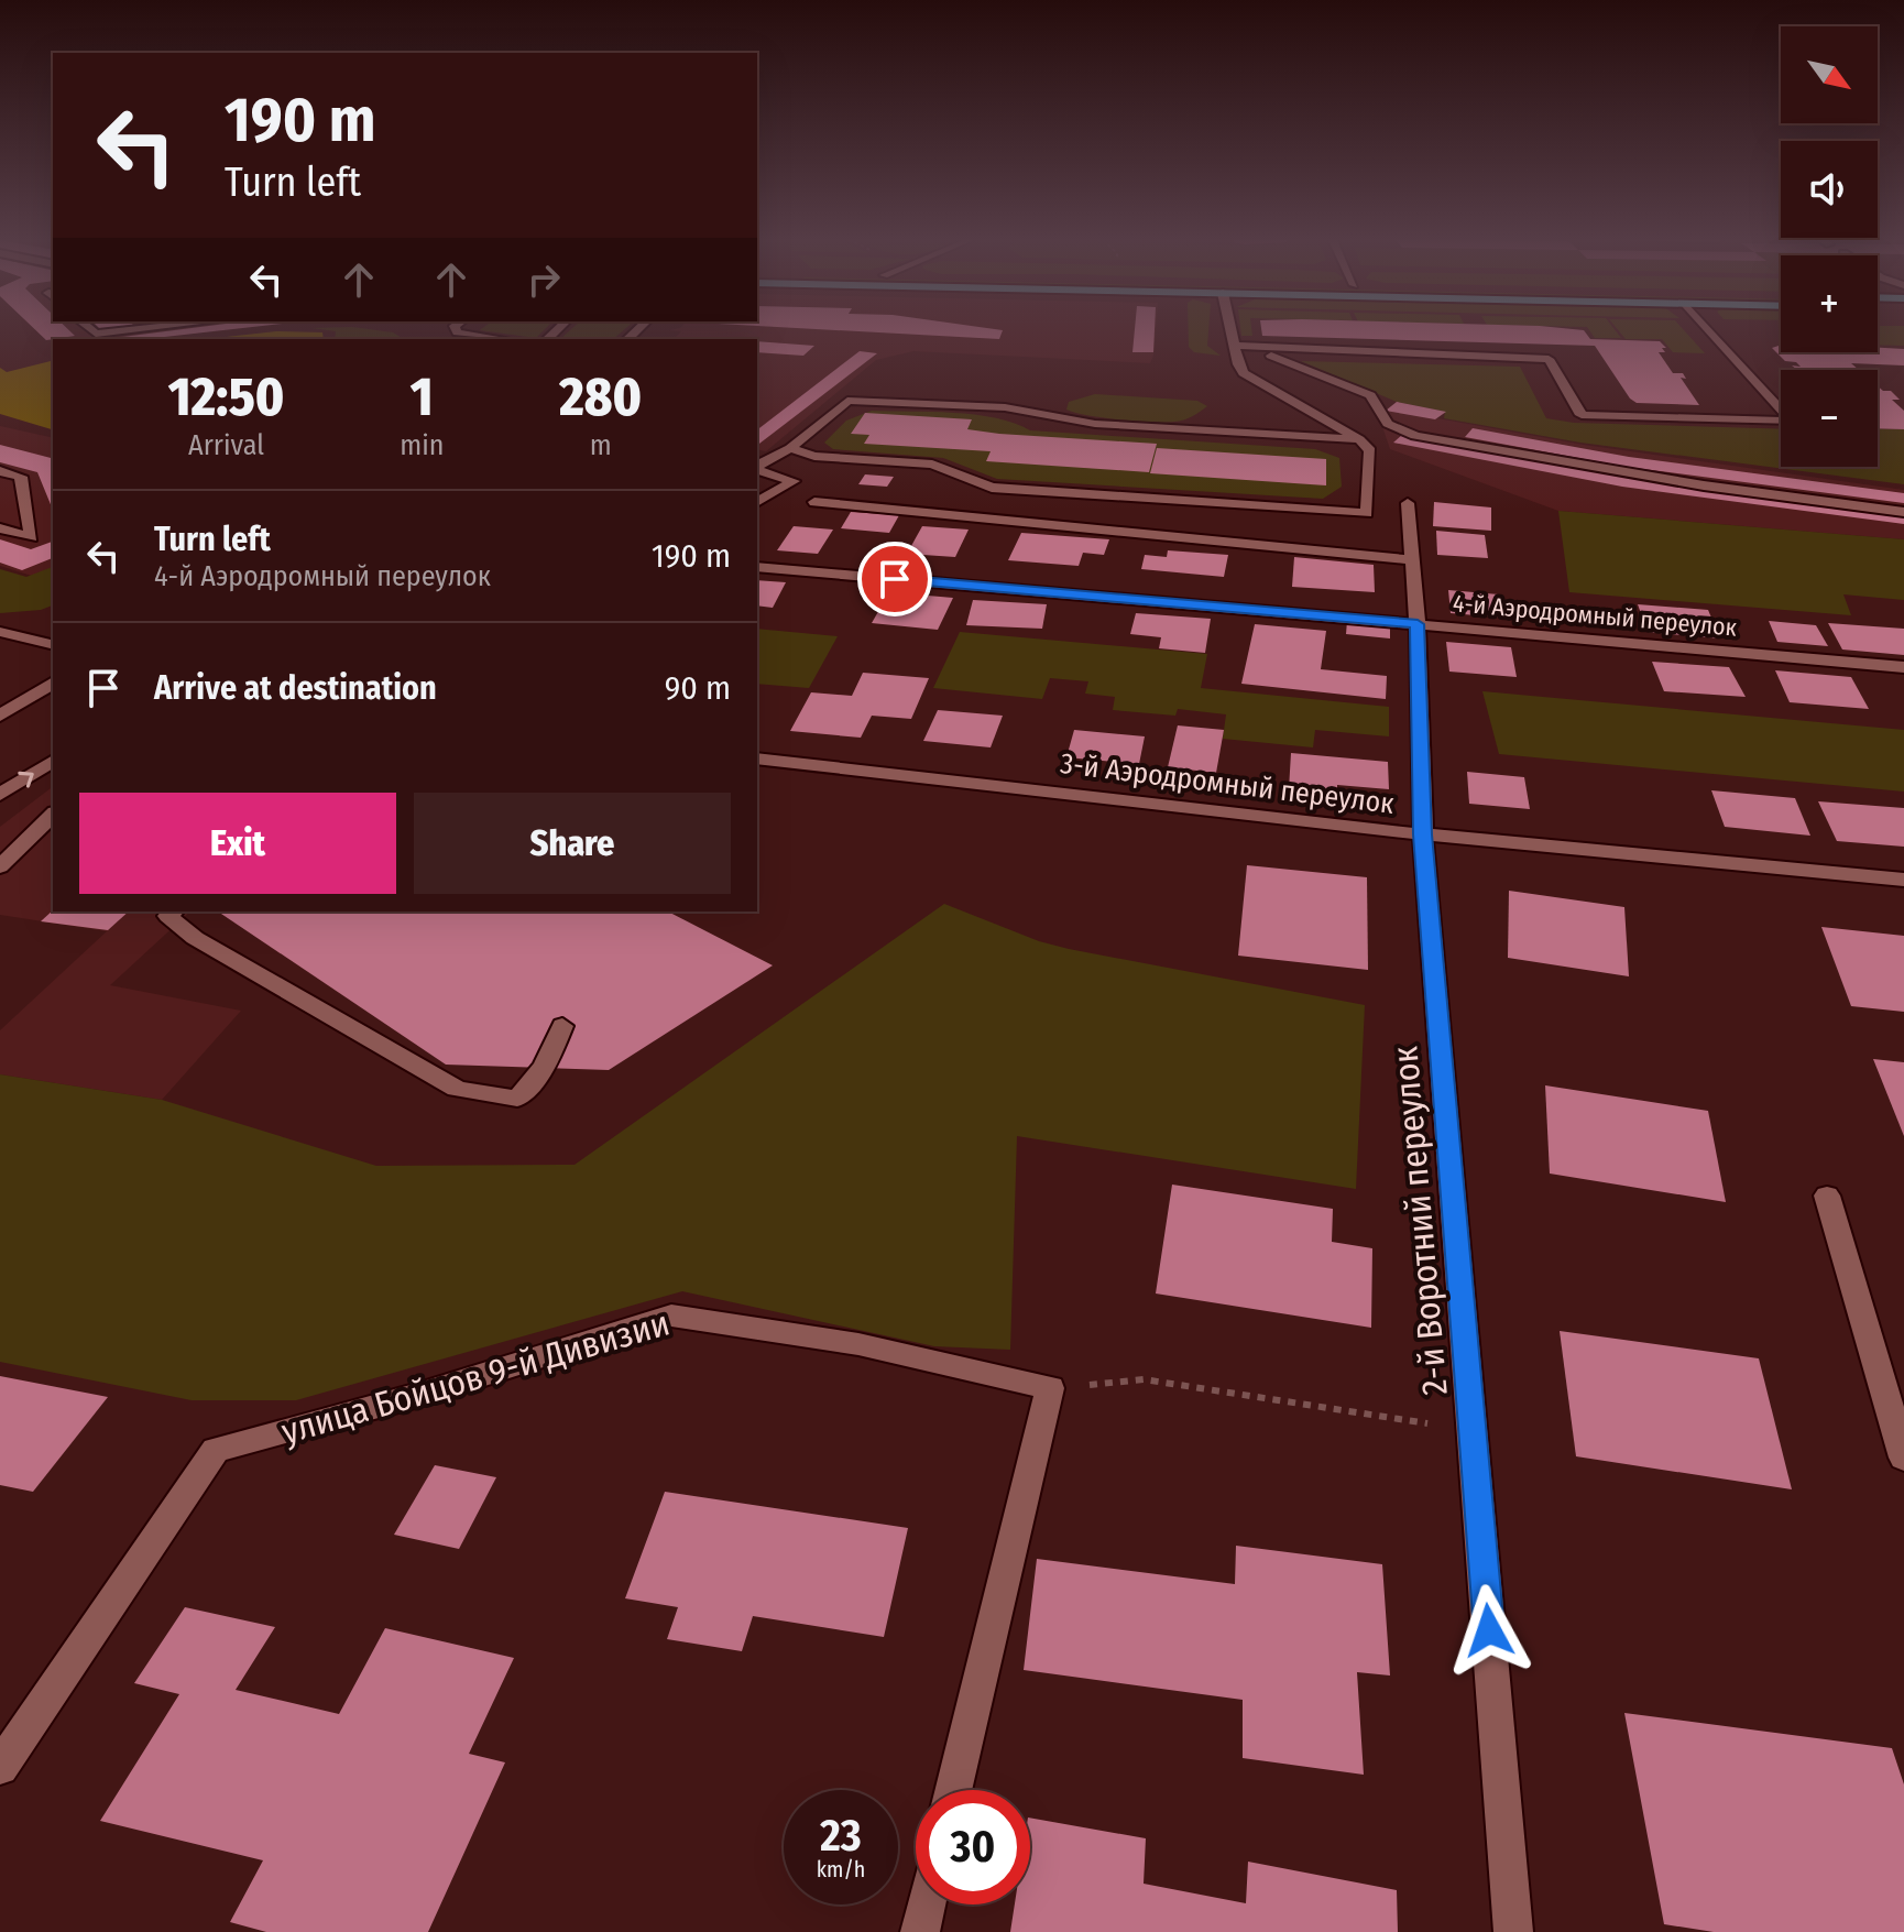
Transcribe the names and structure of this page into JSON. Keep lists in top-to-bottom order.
{
  "streets": {
    "street": [
      "4-й Аэродромный переулок",
      "3-й Аэродромный переулок",
      "2-й Воротний переулок",
      "улица Бойцов 9-й Дивизии"
    ]
  },
  "crossings": [
    ["4-й Аэродромный переулок", "2-й Воротний переулок"],
    ["3-й Аэродромный переулок", "2-й Воротний переулок"]
  ],
  "north": "bottom right",
  "page": {
    "map_buttons": ["+", "−"],
    "turn": ["190 m", "Turn left"],
    "eta": [
      "12:50",
      "Arrival",
      "1",
      "min",
      "280",
      "m"
    ],
    "list": [
      {
        "name": "Turn left",
        "note": "4-й Аэродромный переулок",
        "value": "190 m"
      },
      {
        "name": "Arrive at destination",
        "value": "90 m"
      }
    ],
    "buttons": ["Exit", "Share"],
    "speed": "23 km/h",
    "limit": "30"
  }
}
